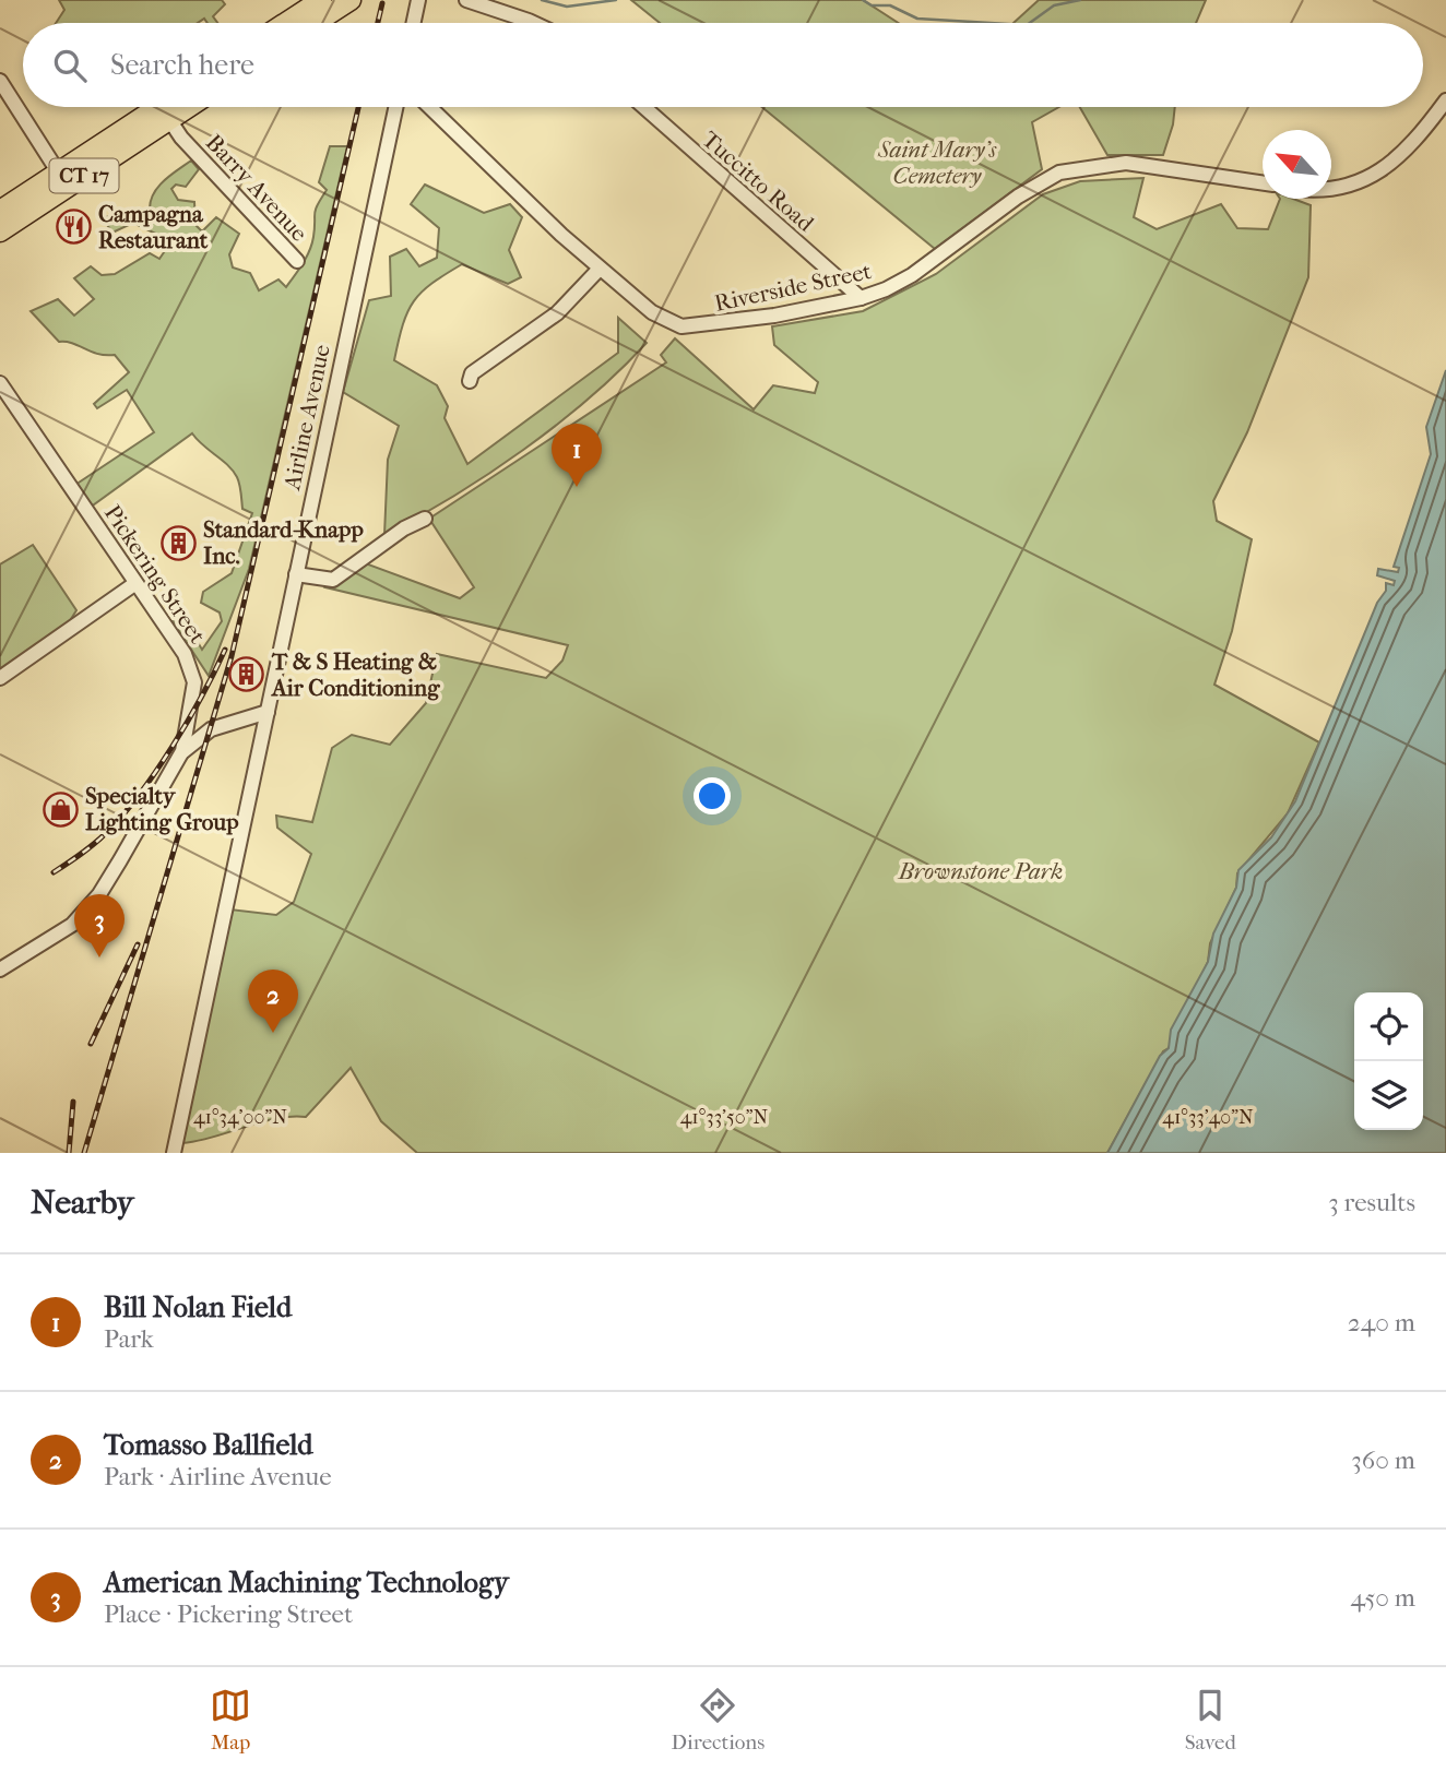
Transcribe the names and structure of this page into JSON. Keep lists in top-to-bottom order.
{
  "streets": {
    "highway": ["CT 17"],
    "street": [
      "Tuccitto Road",
      "Barry Avenue",
      "Riverside Street",
      "Airline Avenue",
      "Pickering Street"
    ]
  },
  "crossings": [
    ["Tuccitto Road", "Riverside Street"]
  ],
  "parks": ["Saint Mary's Cemetery", "Brownstone Park"],
  "places": {
    "restaurant": ["Campagna Restaurant"],
    "building": ["Standard-Knapp Inc.", "T & S Heating & Air Conditioning"],
    "shop": ["Specialty Lighting Group"]
  },
  "north": "top left",
  "page": {
    "search": "Search here",
    "pins": ["1", "3", "2"],
    "heading": ["Nearby", "3 results"],
    "list": [
      {
        "mark": "1",
        "name": "Bill Nolan Field",
        "note": "Park",
        "value": "240 m"
      },
      {
        "mark": "2",
        "name": "Tomasso Ballfield",
        "note": "Park · Airline Avenue",
        "value": "360 m"
      },
      {
        "mark": "3",
        "name": "American Machining Technology",
        "note": "Place · Pickering Street",
        "value": "450 m"
      }
    ],
    "nav": ["Map", "Directions", "Saved"]
  },
  "coordinates": ["41°34'00\"N", "41°33'50\"N", "41°33'40\"N"]
}
